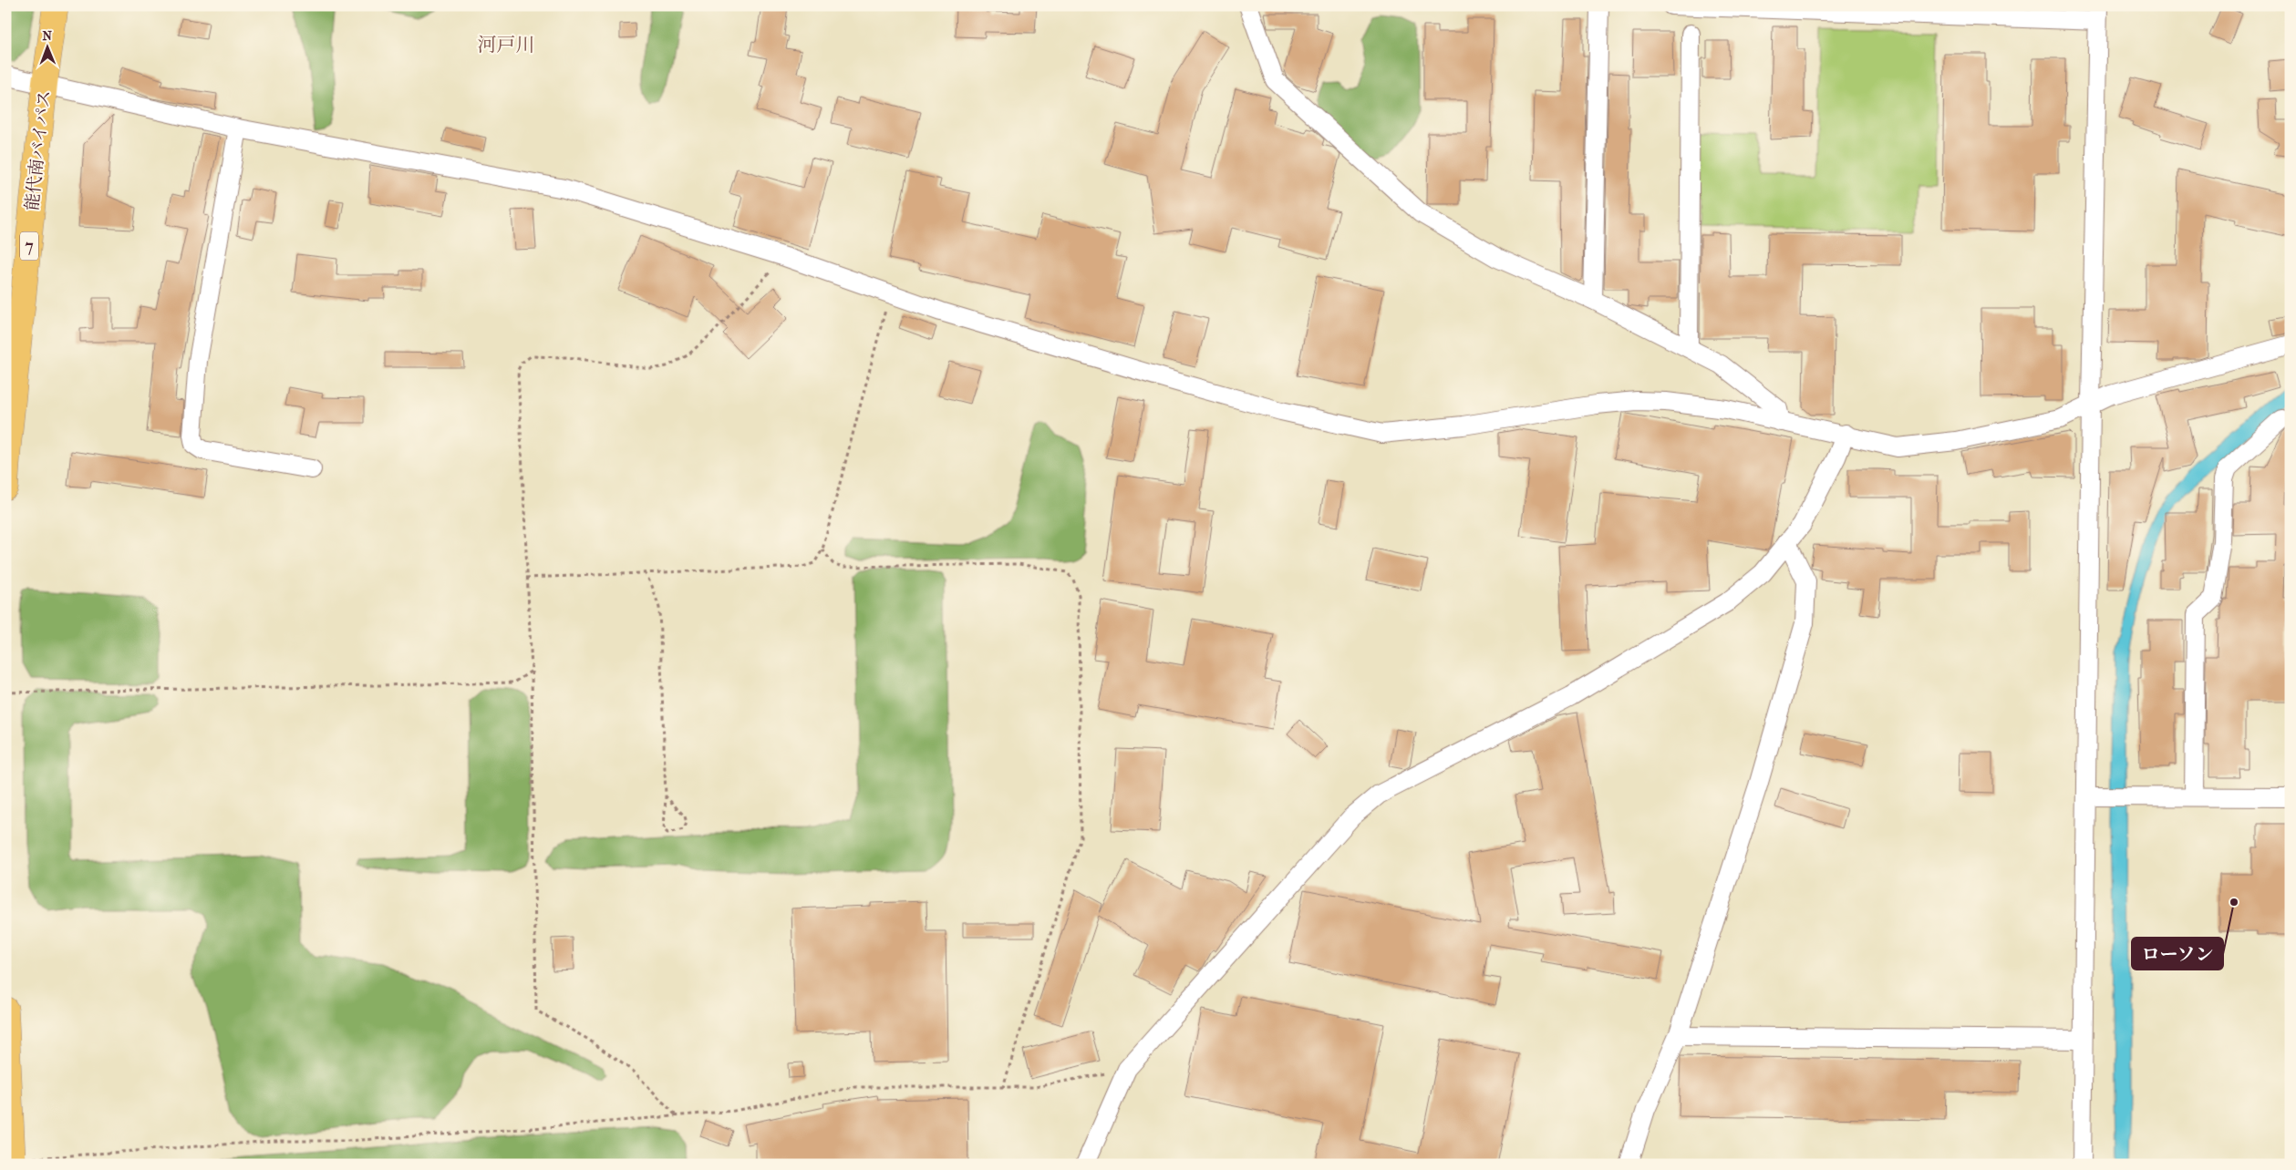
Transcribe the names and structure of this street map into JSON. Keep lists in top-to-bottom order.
{
  "streets": {
    "highway": ["能代南バイパス", "7"]
  },
  "districts": ["河戸川"],
  "places": ["ローソン"],
  "north": "top"
}
